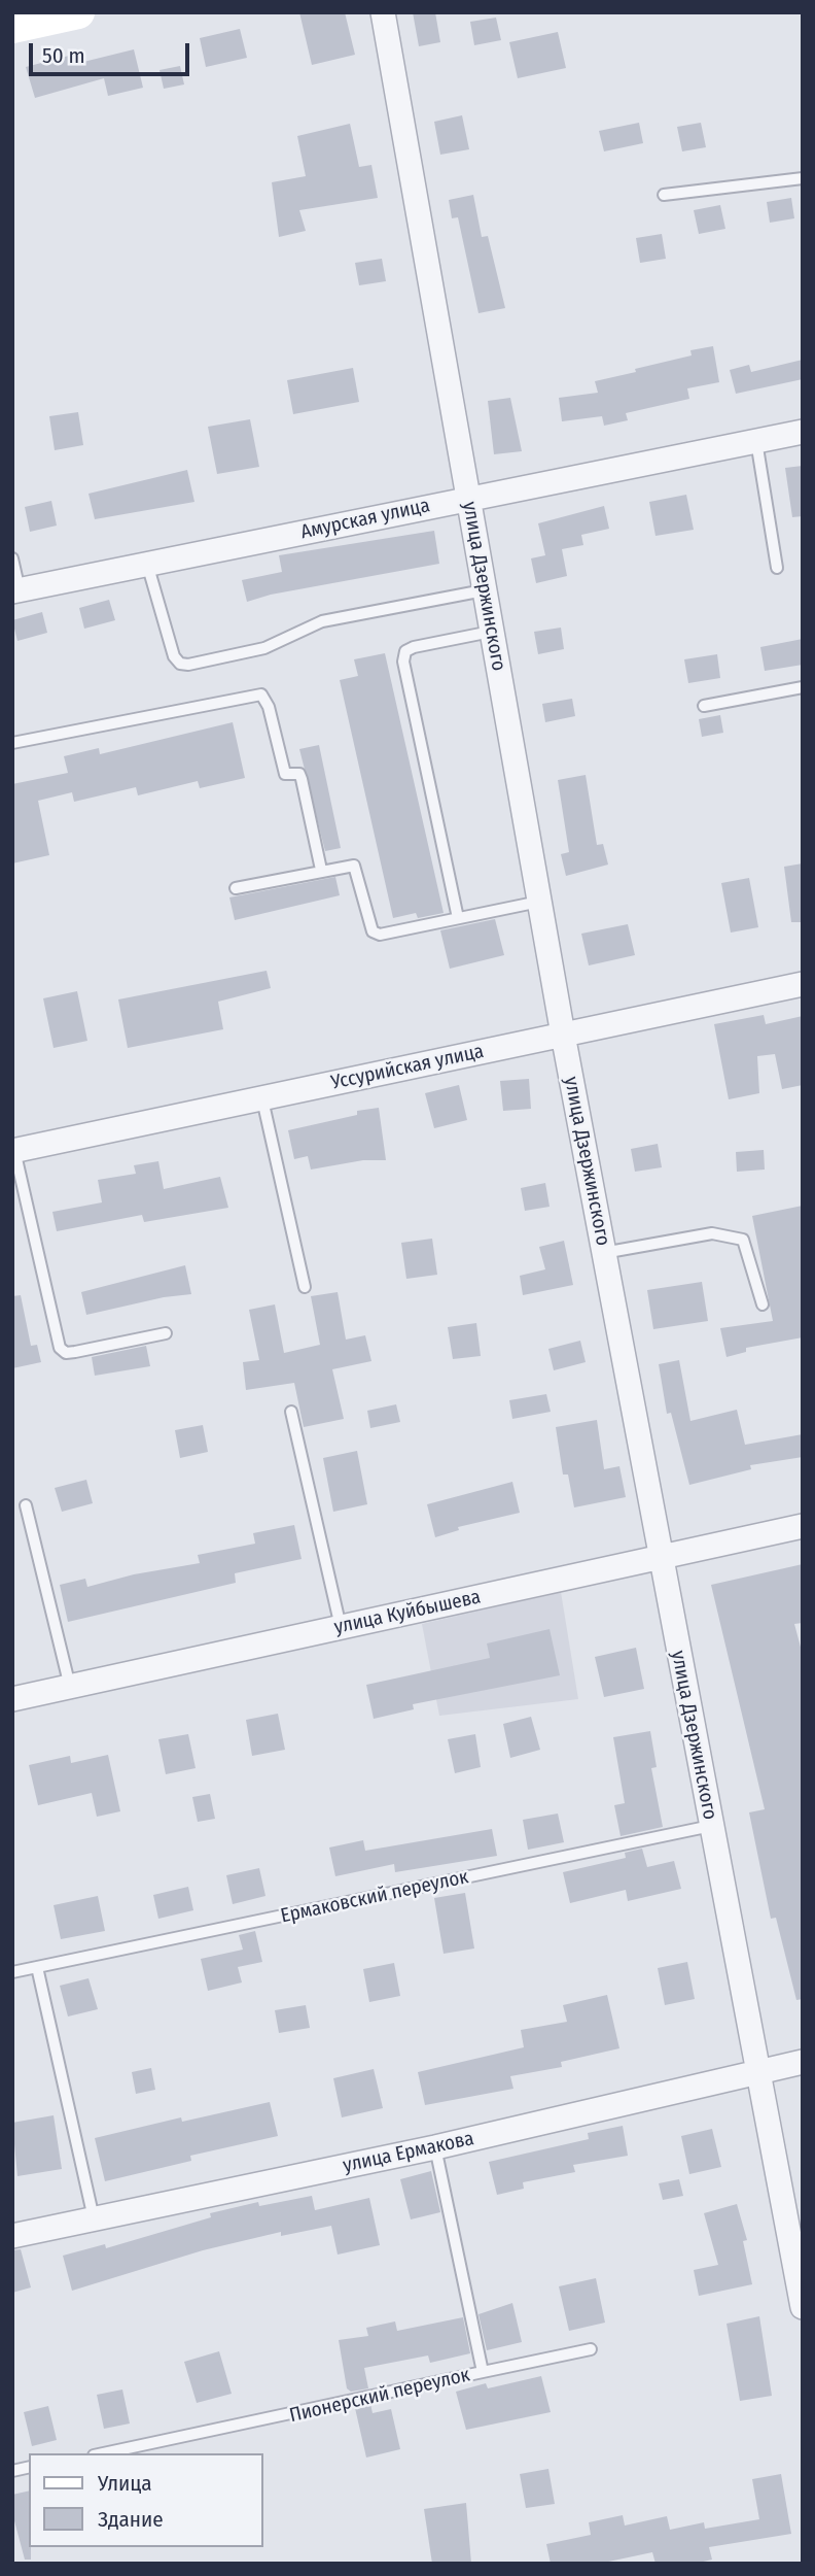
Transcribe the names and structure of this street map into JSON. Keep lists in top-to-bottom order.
{
  "streets": {
    "street": [
      "Амурская улица",
      "улица Дзержинского",
      "Уссурийская улица",
      "улица Куйбышева",
      "улица Ермакова"
    ],
    "lane": ["Ермаковский переулок", "Пионерский переулок"]
  },
  "crossings": [
    ["Амурская улица", "улица Дзержинского"],
    ["улица Дзержинского", "Уссурийская улица"],
    ["улица Дзержинского", "улица Куйбышева"],
    ["улица Дзержинского", "Ермаковский переулок"],
    ["улица Дзержинского", "улица Ермакова"],
    ["улица Ермакова", "Пионерский переулок"]
  ],
  "legend": ["Улица", "Здание"],
  "scale_bar": "50 m"
}
